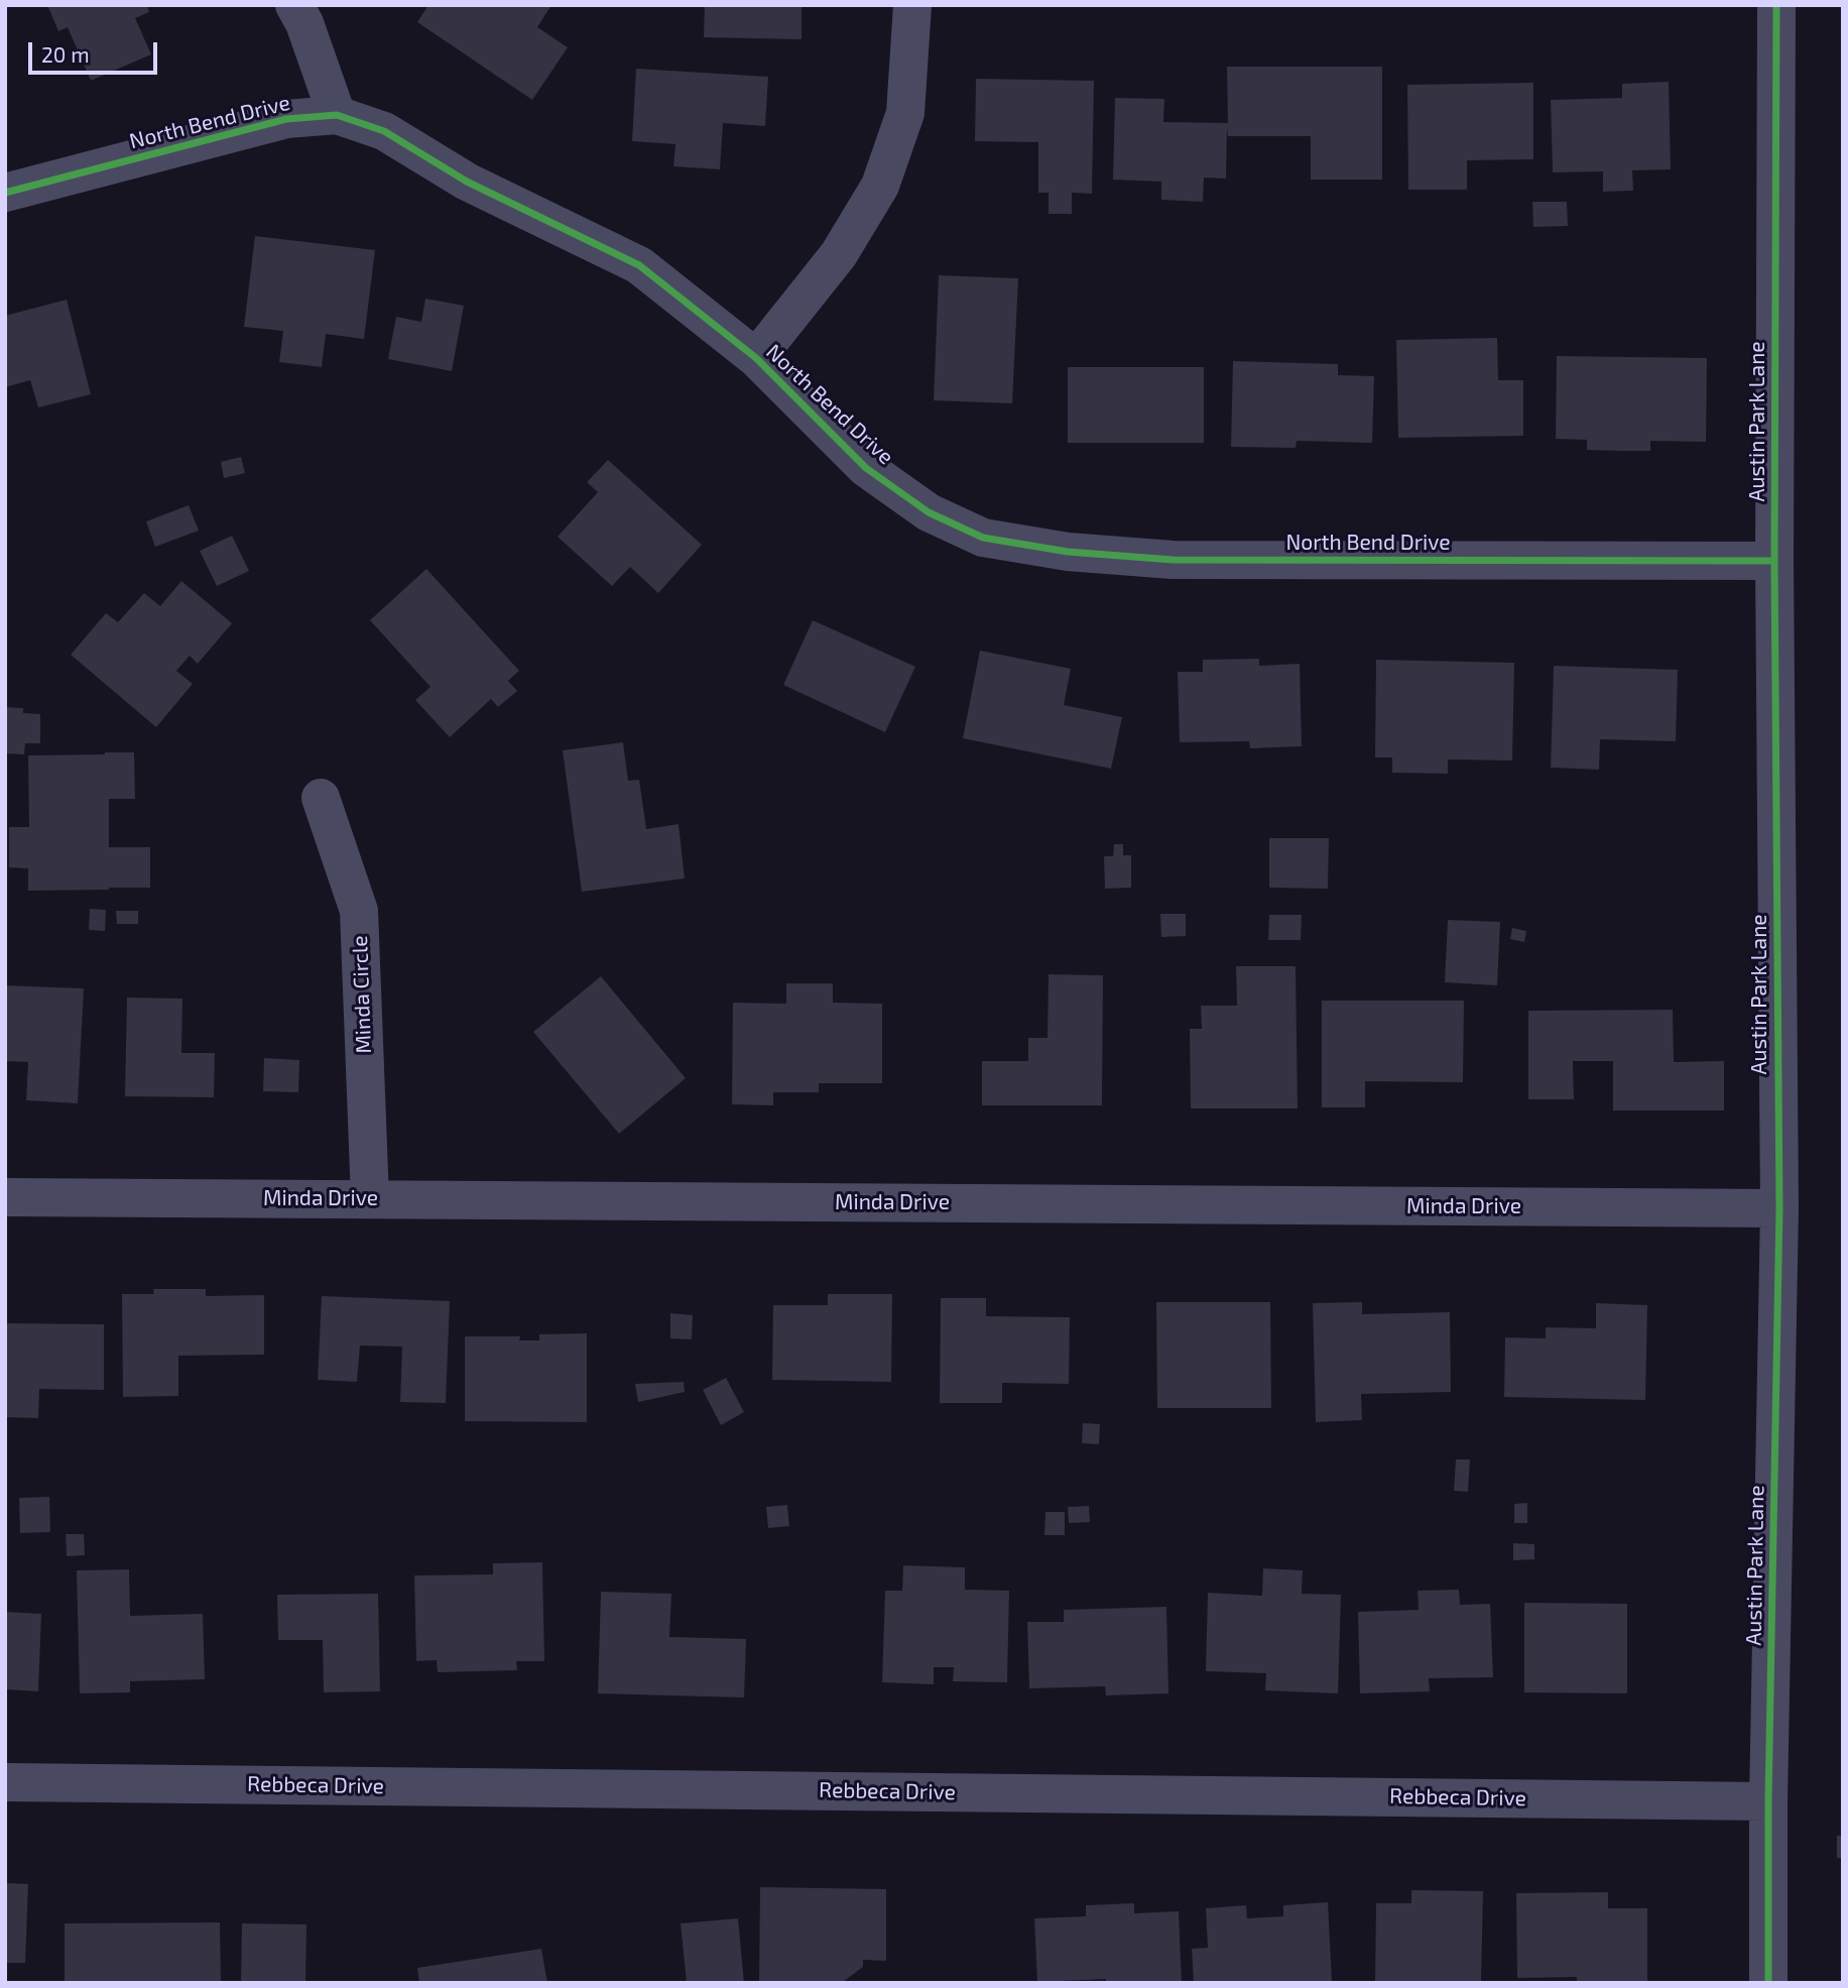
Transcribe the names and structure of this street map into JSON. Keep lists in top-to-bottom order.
{
  "streets": {
    "street": [
      "North Bend Drive",
      "Austin Park Lane",
      "Minda Circle",
      "Minda Drive",
      "Rebbeca Drive"
    ]
  },
  "crossings": [
    ["North Bend Drive", "Austin Park Lane"],
    ["Austin Park Lane", "Minda Drive"],
    ["Austin Park Lane", "Rebbeca Drive"],
    ["Minda Circle", "Minda Drive"]
  ],
  "scale_bar": "20 m"
}
